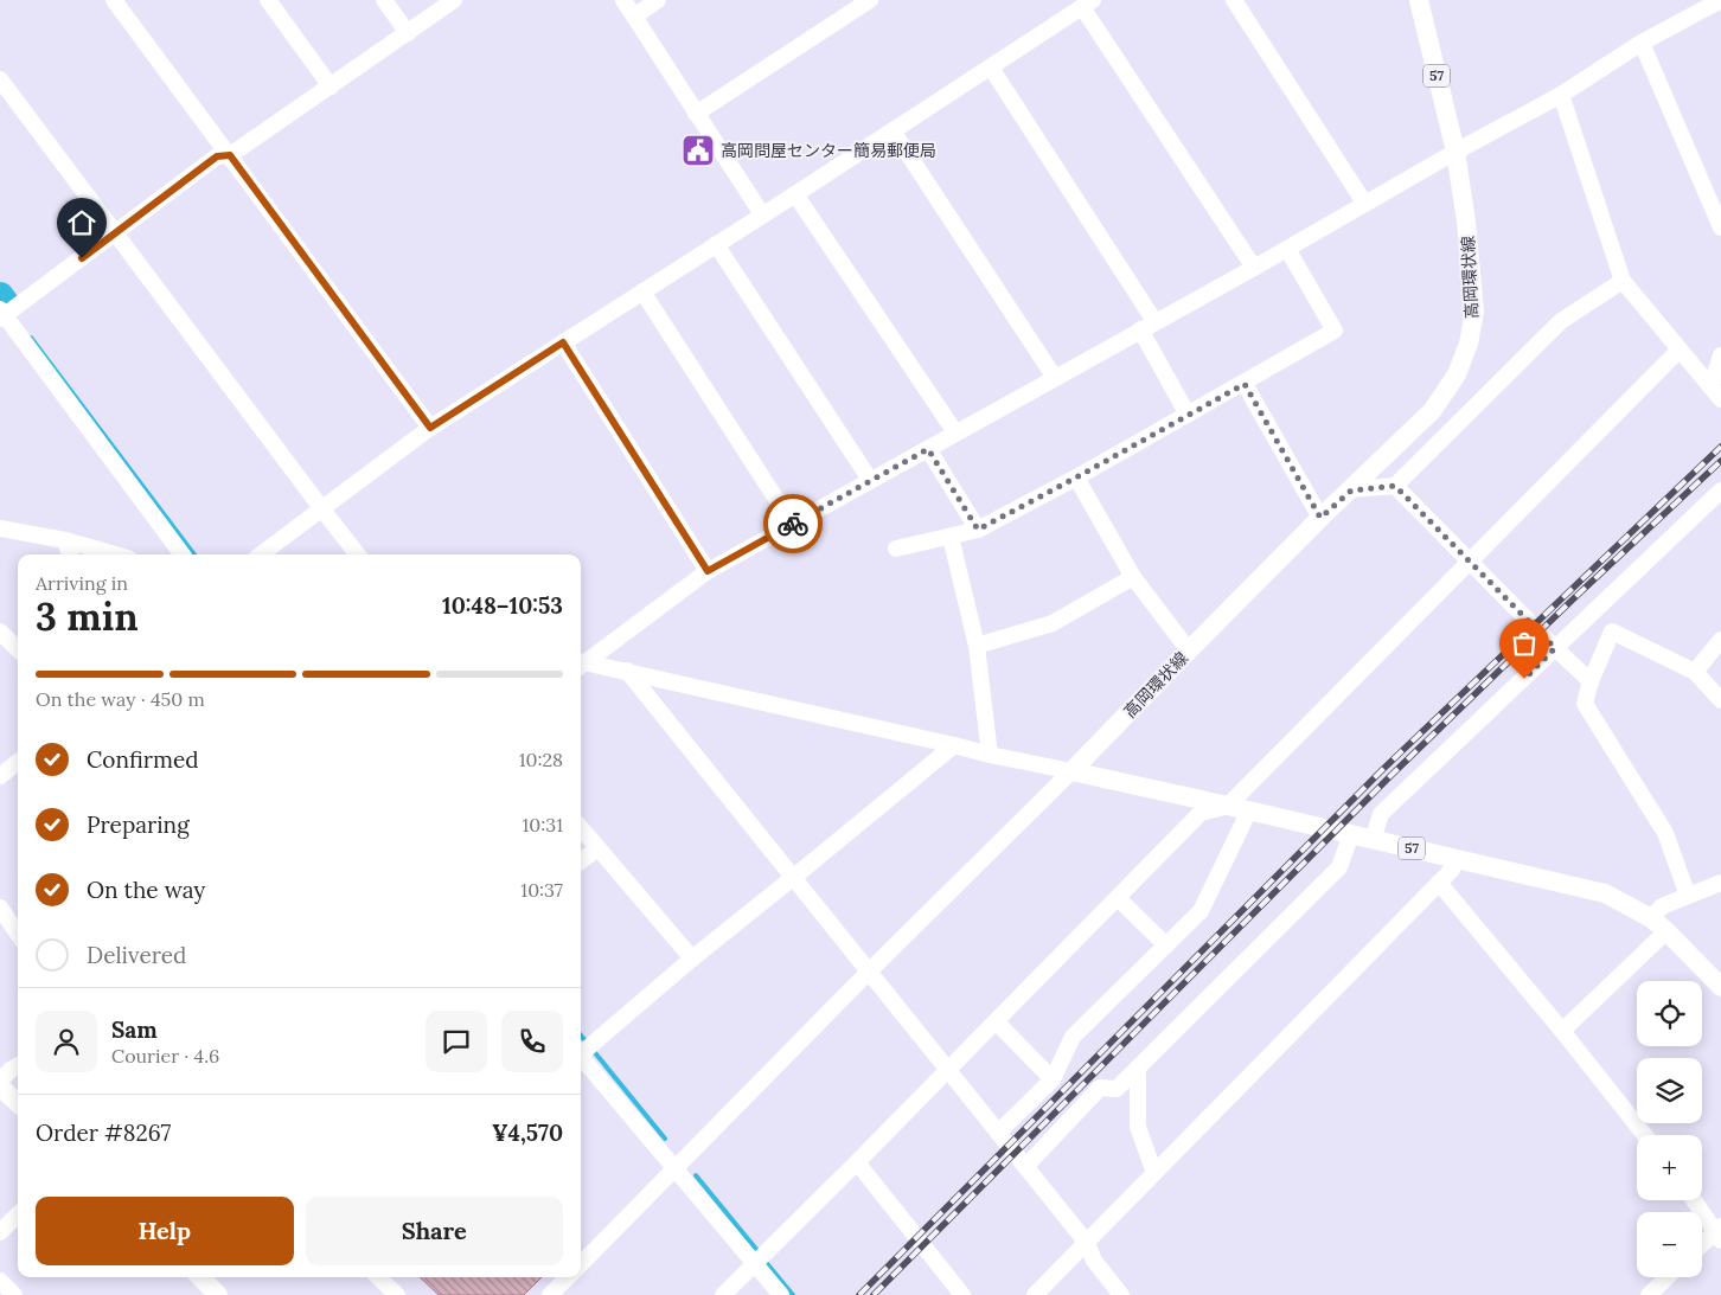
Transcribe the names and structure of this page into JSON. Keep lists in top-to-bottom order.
{
  "streets": {
    "main road": ["57", "高岡環状線"]
  },
  "crossings": [
    ["57", "高岡環状線"]
  ],
  "places": {
    "public building": ["高岡問屋センター簡易郵便局"]
  },
  "page": {
    "heading": ["3 min", "Arriving in", "10:48–10:53"],
    "panel": [
      "Sam",
      "Courier · 4.6",
      "Order #8267",
      "¥4,570"
    ],
    "bar": "On the way · 450 m",
    "list": [
      ["Confirmed", "10:28"],
      ["Preparing", "10:31"],
      ["On the way", "10:37"],
      "Delivered"
    ],
    "map_buttons": ["+", "−"],
    "buttons": ["Help", "Share"]
  }
}
